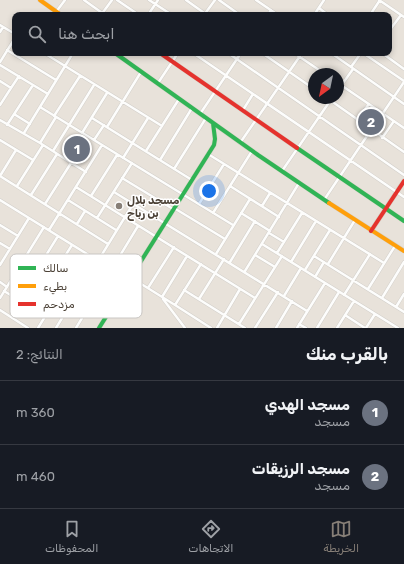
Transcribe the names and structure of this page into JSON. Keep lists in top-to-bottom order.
{
  "places": ["مسجد بلال بن رباح"],
  "legend": ["سالك", "بطيء", "مزدحم"],
  "north": "bottom left",
  "page": {
    "search": "ابحث هنا",
    "pins": ["2", "1"],
    "heading": ["بالقرب منك", "النتائج: 2"],
    "list": [
      {
        "mark": "1",
        "name": "مسجد الهدي",
        "note": "مسجد",
        "value": "360 m"
      },
      {
        "mark": "2",
        "name": "مسجد الرزيقات",
        "note": "مسجد",
        "value": "460 m"
      }
    ],
    "nav": ["الخريطة", "الاتجاهات", "المحفوظات"]
  }
}
